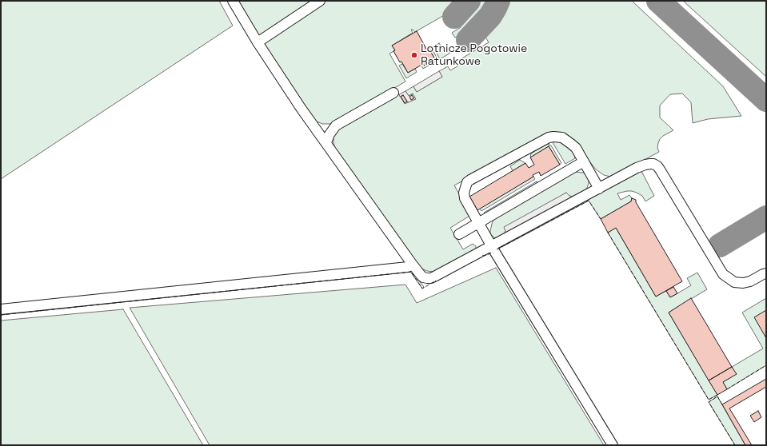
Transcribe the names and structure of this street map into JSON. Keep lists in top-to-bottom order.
{
  "places": ["Lotnicze Pogotowie Ratunkowe"]
}
